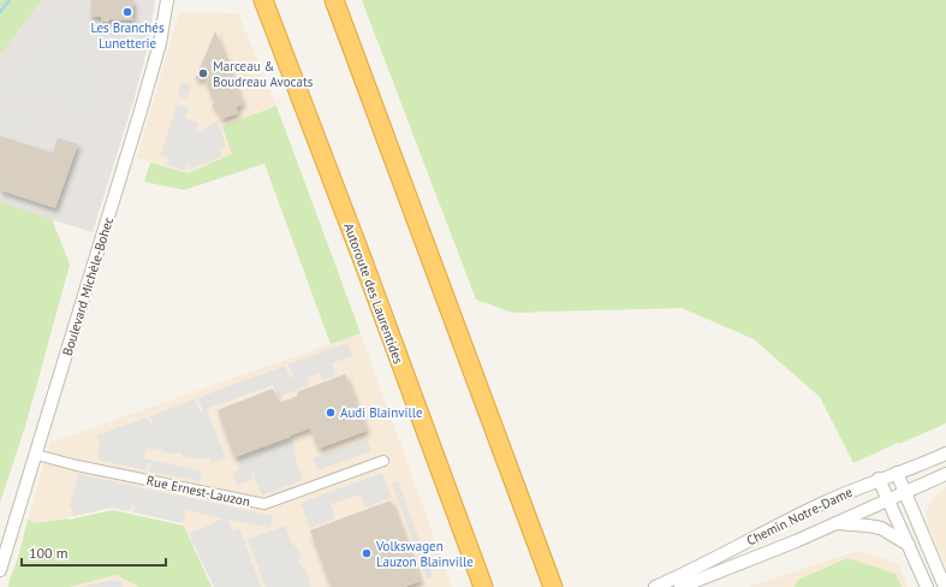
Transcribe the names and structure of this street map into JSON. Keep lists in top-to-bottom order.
{
  "streets": {
    "highway": ["Autoroute des Laurentides"],
    "street": ["Boulevard Michèle-Bohec", "Rue Ernest-Lauzon", "Chemin Notre-Dame"]
  },
  "crossings": [
    ["Boulevard Michèle-Bohec", "Rue Ernest-Lauzon"]
  ],
  "places": [
    "Les Branchés Lunetterie",
    "Marceau & Boudreau Avocats",
    "Audi Blainville",
    "Volkswagen Lauzon Blainville"
  ],
  "scale_bar": "100 m"
}
